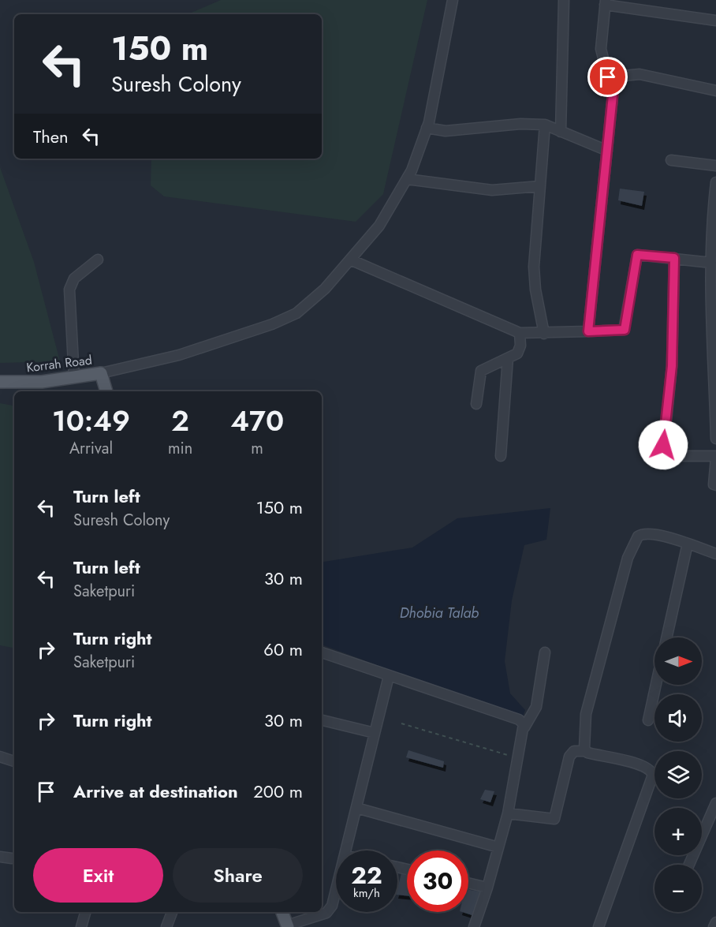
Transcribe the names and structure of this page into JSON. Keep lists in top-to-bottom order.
{
  "streets": {
    "main road": ["Korrah Road"]
  },
  "water": ["Dhobia Talab"],
  "north": "right",
  "page": {
    "turn": ["150 m", "Suresh Colony"],
    "then": "Then",
    "eta": [
      "10:49",
      "Arrival",
      "2",
      "min",
      "470",
      "m"
    ],
    "list": [
      {
        "name": "Turn left",
        "note": "Suresh Colony",
        "value": "150 m"
      },
      {
        "name": "Turn left",
        "note": "Saketpuri",
        "value": "30 m"
      },
      {
        "name": "Turn right",
        "note": "Saketpuri",
        "value": "60 m"
      },
      {
        "name": "Turn right",
        "value": "30 m"
      },
      {
        "name": "Arrive at destination",
        "value": "200 m"
      }
    ],
    "map_buttons": ["+", "−"],
    "buttons": ["Exit", "Share"],
    "speed": "22 km/h",
    "limit": "30"
  }
}
